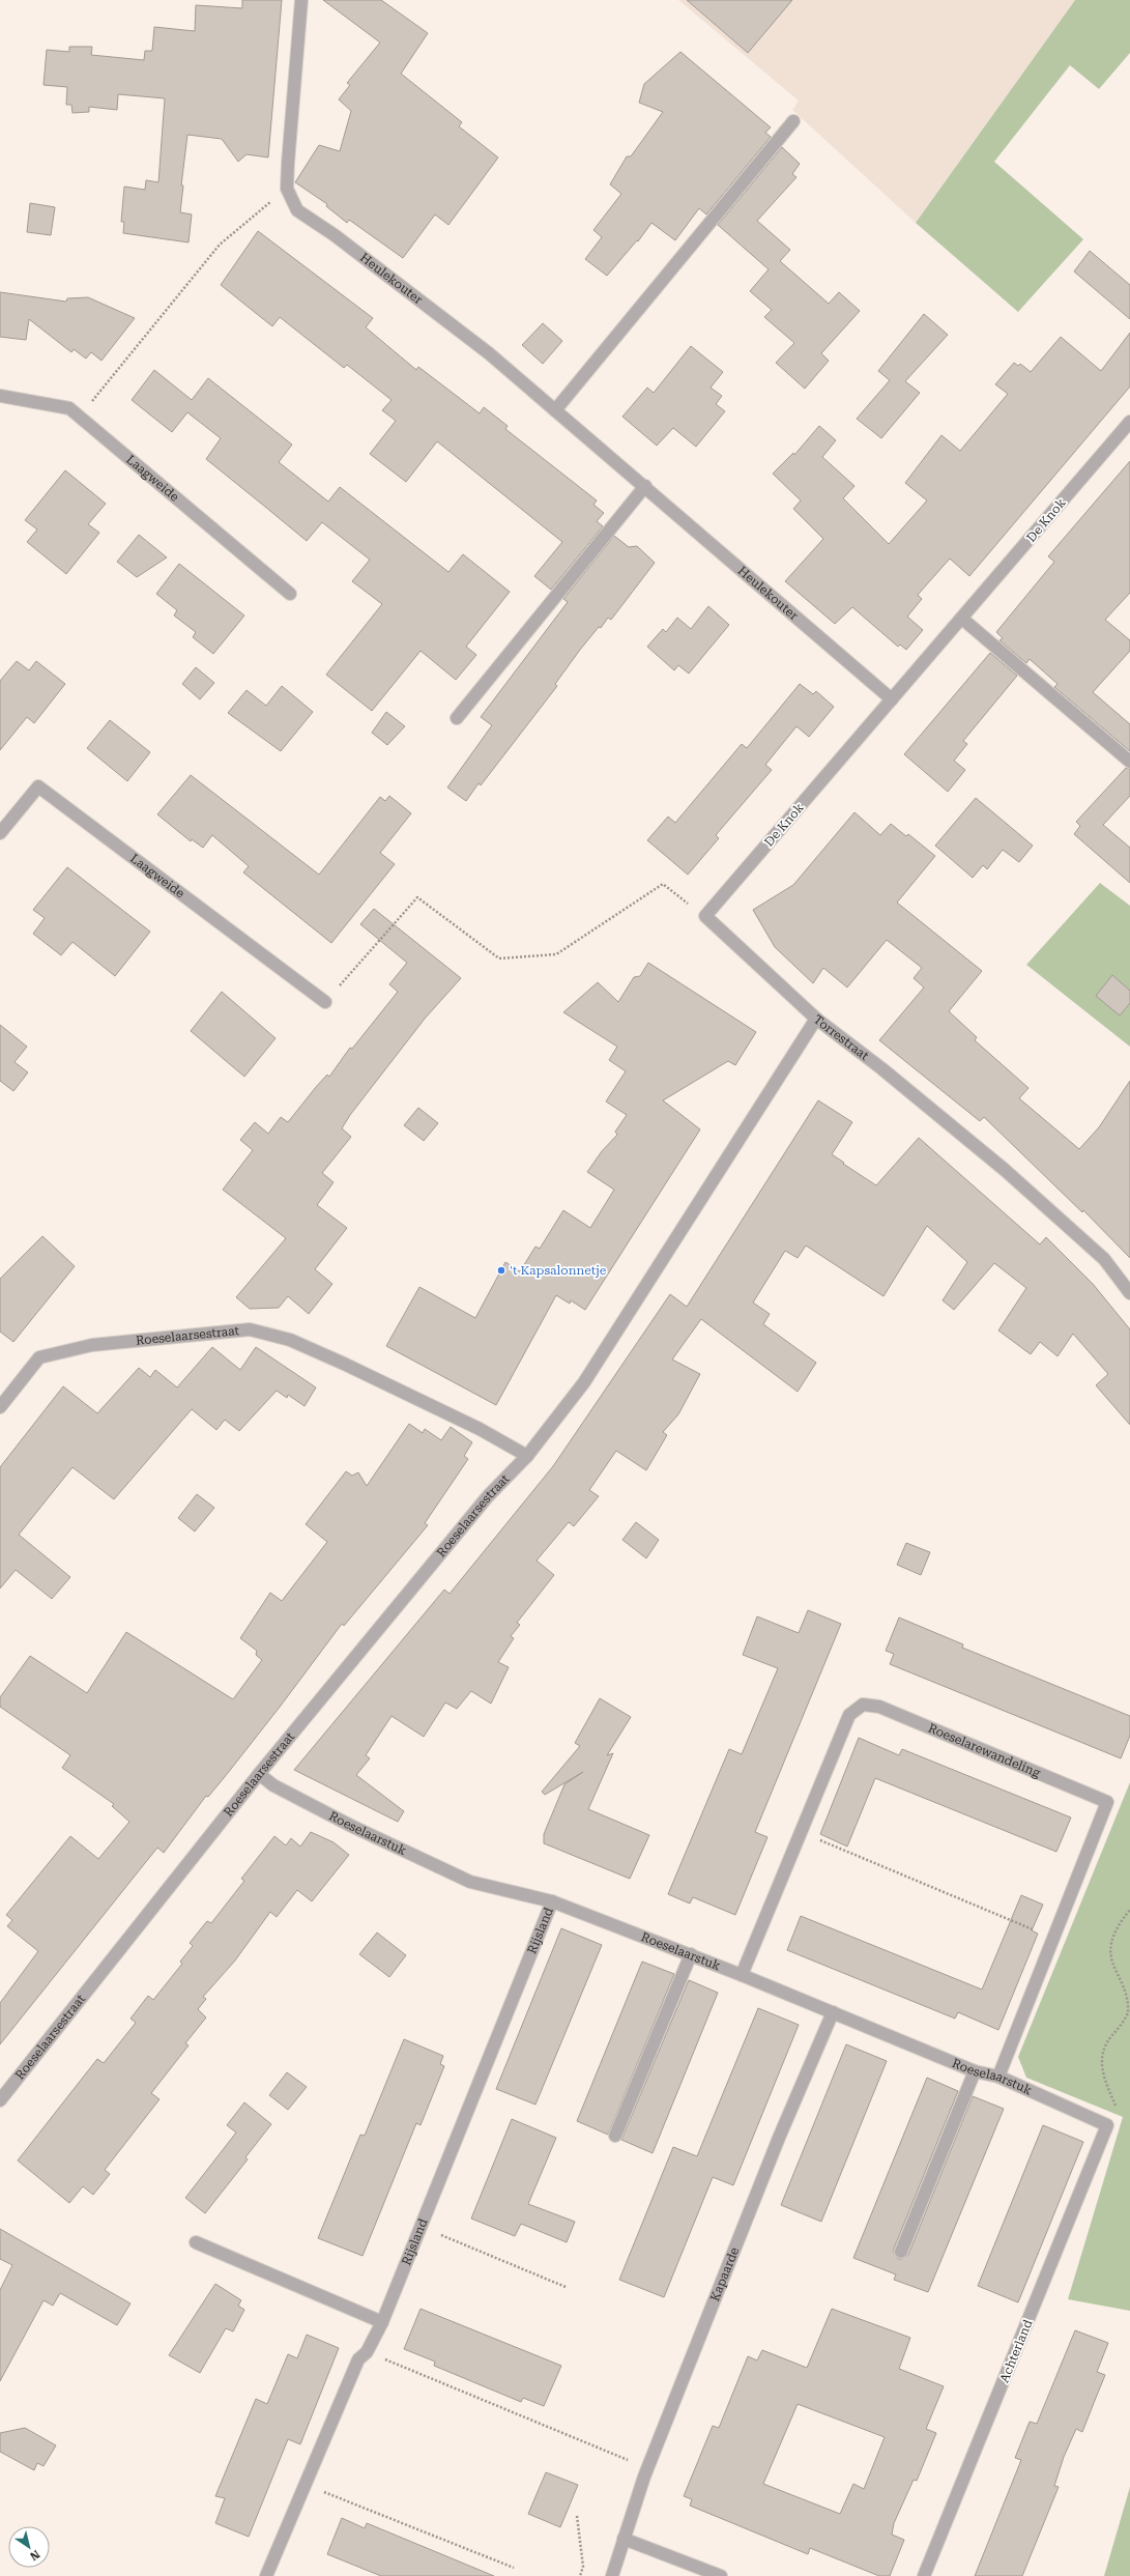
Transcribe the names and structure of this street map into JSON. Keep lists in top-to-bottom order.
{
  "streets": {
    "street": [
      "Heulekouter",
      "Laagweide",
      "De Knok",
      "Torrestraat",
      "Roeselaarsestraat",
      "Roeselarewandeling",
      "Roeselaarstuk",
      "Rijsland",
      "Kapaarde",
      "Achterland"
    ]
  },
  "crossings": [
    ["Heulekouter", "De Knok"],
    ["Torrestraat", "Roeselaarsestraat"],
    ["Roeselaarsestraat", "Roeselaarstuk"],
    ["Roeselarewandeling", "Roeselaarstuk"],
    ["Roeselaarstuk", "Rijsland"],
    ["Roeselaarstuk", "Kapaarde"],
    ["Roeselaarstuk", "Achterland"]
  ],
  "places": ["'t Kapsalonnetje"],
  "north": "bottom right"
}
